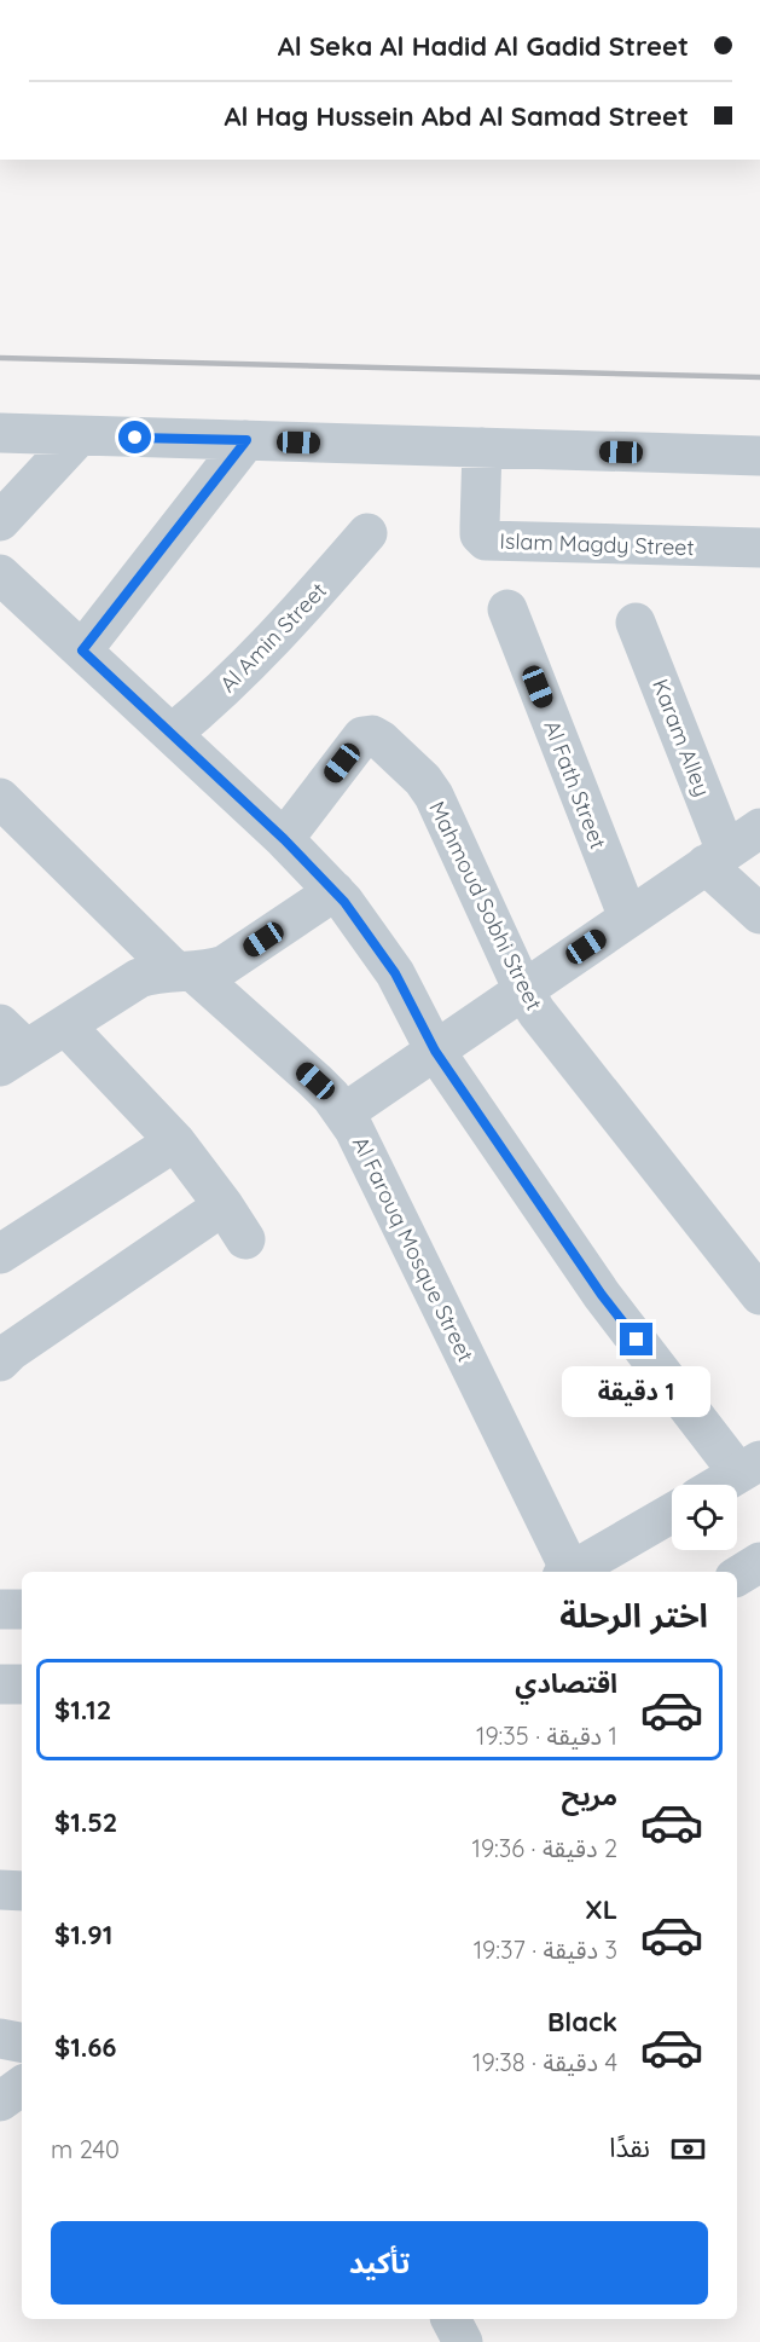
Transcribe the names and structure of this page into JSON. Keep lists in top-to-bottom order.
{
  "streets": {
    "street": [
      "Islam Magdy Street",
      "Al Amin Street",
      "Karam Alley",
      "Al Fath Street",
      "Mahmoud Sobhi Street",
      "Al Farouq Mosque Street"
    ]
  },
  "page": {
    "banner": ["Al Seka Al Hadid Al Gadid Street", "Al Hag Hussein Abd Al Samad Street"],
    "bubble": "1 دقيقة",
    "heading": "اختر الرحلة",
    "list": [
      {
        "name": "اقتصادي",
        "note": "1 دقيقة · 19:35",
        "value": "$1.12"
      },
      {
        "name": "مريح",
        "note": "2 دقيقة · 19:36",
        "value": "$1.52"
      },
      {
        "name": "XL",
        "note": "3 دقيقة · 19:37",
        "value": "$1.91"
      },
      {
        "name": "Black",
        "note": "4 دقيقة · 19:38",
        "value": "$1.66"
      }
    ],
    "pay": ["نقدًا", "240 m"],
    "buttons": "تأكيد"
  }
}
